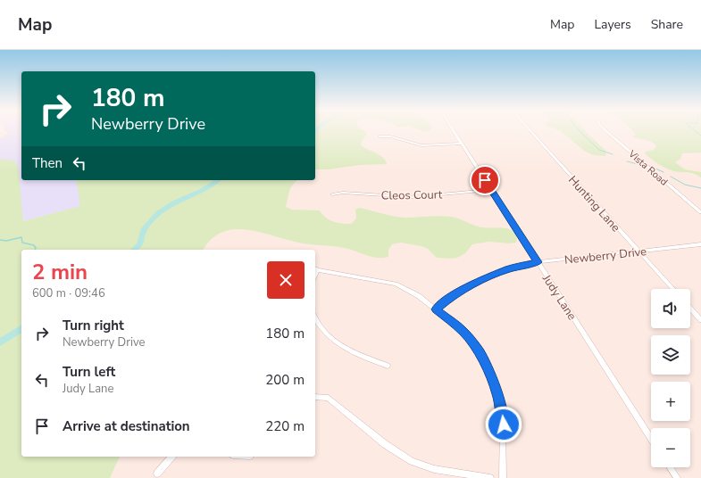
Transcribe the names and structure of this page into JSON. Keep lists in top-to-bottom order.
{
  "streets": {
    "street": [
      "Vista Road",
      "Cleos Court",
      "Hunting Lane",
      "Newberry Drive",
      "Judy Lane"
    ]
  },
  "crossings": [
    ["Cleos Court", "Judy Lane"],
    ["Hunting Lane", "Newberry Drive"],
    ["Newberry Drive", "Judy Lane"]
  ],
  "page": {
    "header": "Map",
    "nav": ["Map", "Layers", "Share"],
    "turn": ["180 m", "Newberry Drive"],
    "then": "Then",
    "heading": ["2 min", "600 m · 09:46"],
    "map_buttons": ["+", "−"],
    "list": [
      {
        "name": "Turn right",
        "note": "Newberry Drive",
        "value": "180 m"
      },
      {
        "name": "Turn left",
        "note": "Judy Lane",
        "value": "200 m"
      },
      {
        "name": "Arrive at destination",
        "value": "220 m"
      }
    ]
  }
}
